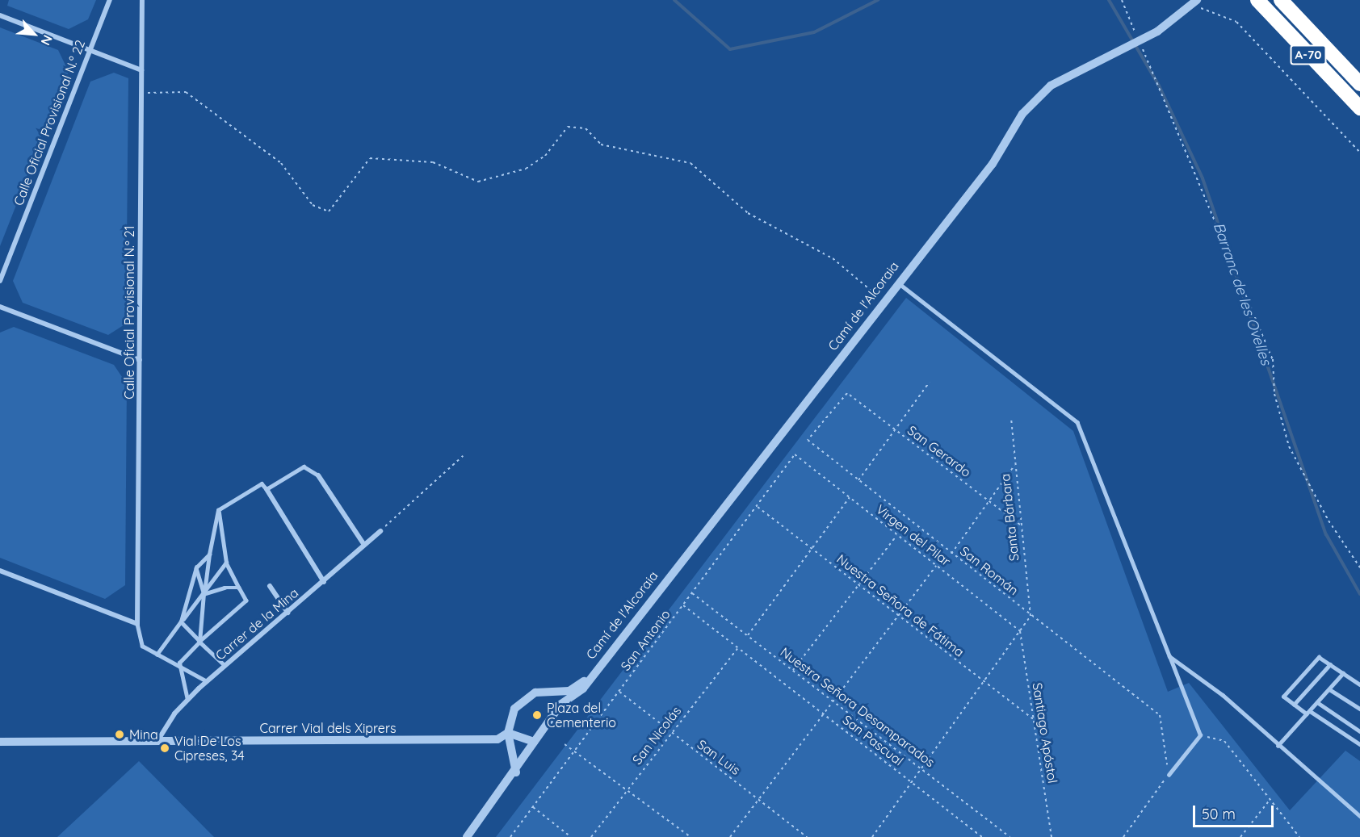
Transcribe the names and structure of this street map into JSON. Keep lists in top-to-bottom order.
{
  "streets": {
    "highway": ["A-70"],
    "street": [
      "Calle Oficial Provisional N.º 22",
      "Camí de l'Alcoraia",
      "Calle Oficial Provisional N.º 21",
      "Carrer de la Mina",
      "Carrer Vial dels Xiprers"
    ],
    "path": [
      "San Gerardo",
      "Santa Bárbara",
      "Virgen del Pilar",
      "San Román",
      "Nuestra Señora de Fátima",
      "San Antonio",
      "Nuestra Señora Desamparados",
      "Santiago Apóstol",
      "San Nicolás",
      "San Pascual",
      "San Luis"
    ]
  },
  "crossings": [
    ["San Gerardo", "Santa Bárbara"],
    ["San Gerardo", "San Román"],
    ["Santa Bárbara", "San Román"],
    ["Virgen del Pilar", "San Antonio"],
    ["Virgen del Pilar", "Santiago Apóstol"],
    ["Nuestra Señora de Fátima", "San Antonio"],
    ["Nuestra Señora de Fátima", "Santiago Apóstol"],
    ["Carrer de la Mina", "Carrer Vial dels Xiprers"],
    ["San Antonio", "Nuestra Señora Desamparados"],
    ["San Antonio", "San Pascual"],
    ["San Antonio", "San Luis"],
    ["San Nicolás", "San Pascual"],
    ["San Nicolás", "San Luis"]
  ],
  "water": ["Barranc de les Ovelles"],
  "places": ["Plaza del Cementerio", "Mina", "Vial De Los Cipreses, 34"],
  "scale_bar": "50 m",
  "north": "bottom right"
}
